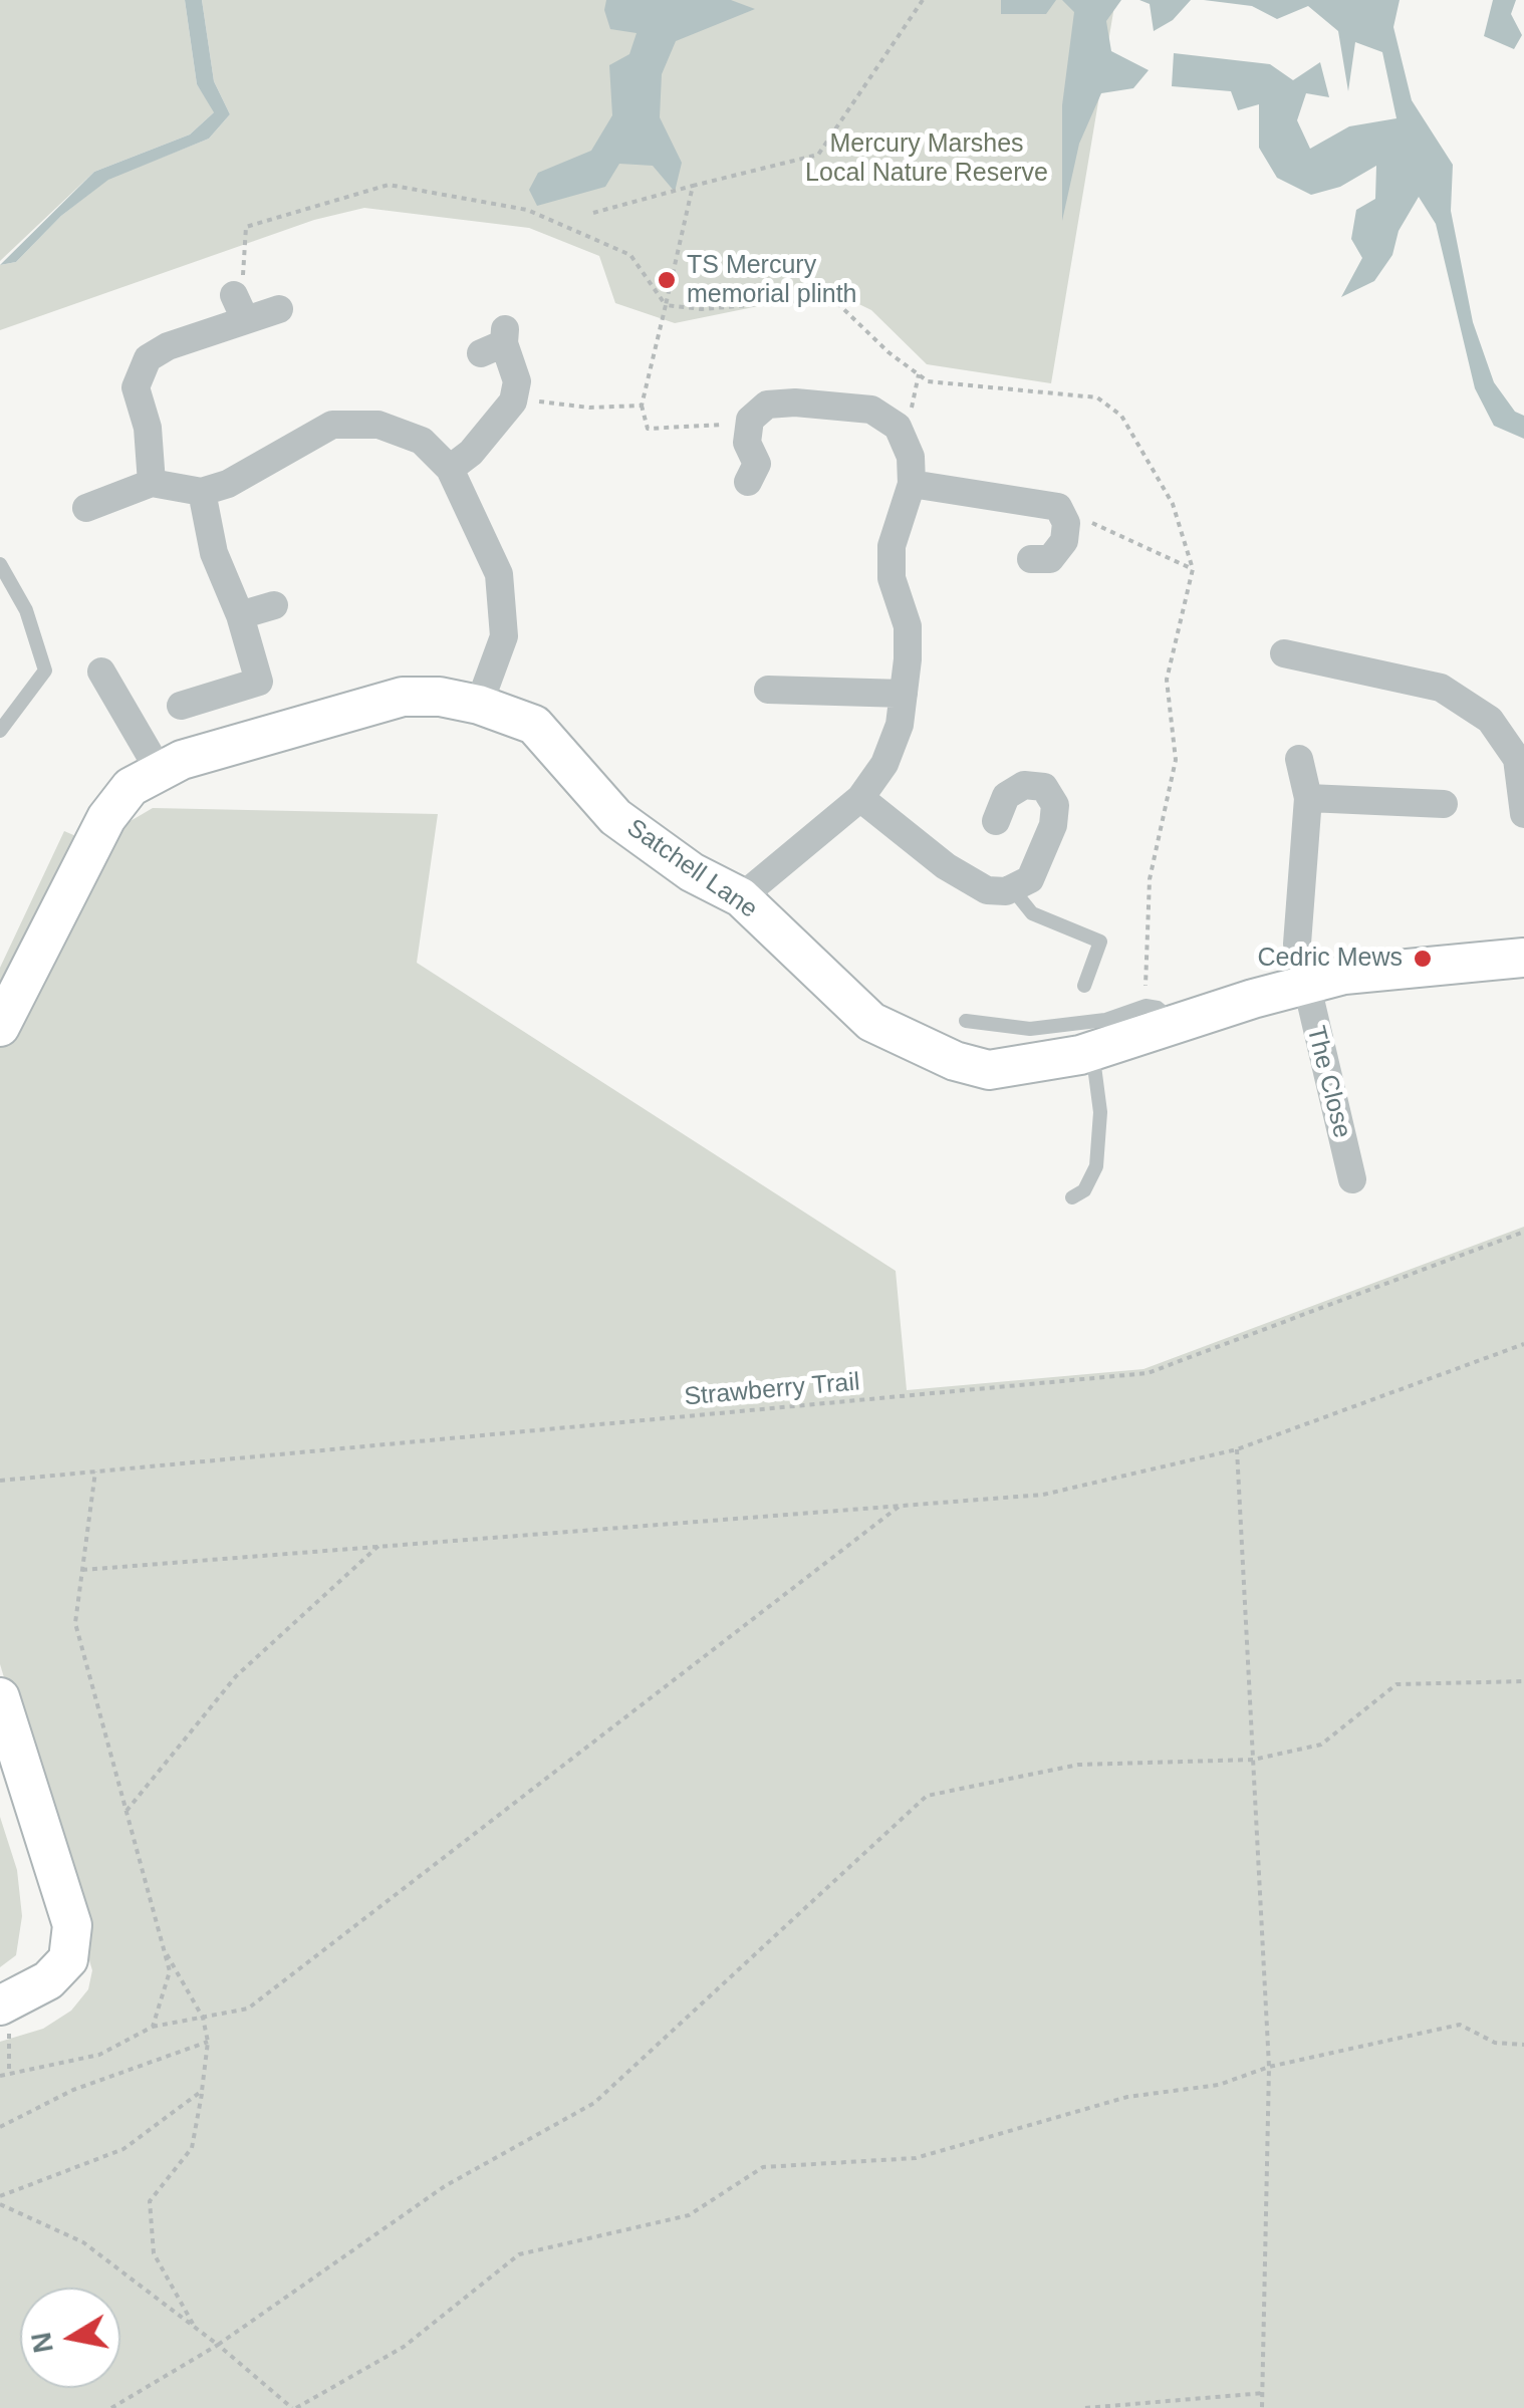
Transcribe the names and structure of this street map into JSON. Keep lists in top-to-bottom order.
{
  "streets": {
    "street": ["Satchell Lane", "The Close"],
    "path": ["Strawberry Trail"]
  },
  "crossings": [
    ["Satchell Lane", "The Close"]
  ],
  "parks": ["Mercury Marshes Local Nature Reserve"],
  "places": ["TS Mercury memorial plinth", "Cedric Mews"],
  "north": "left"
}
